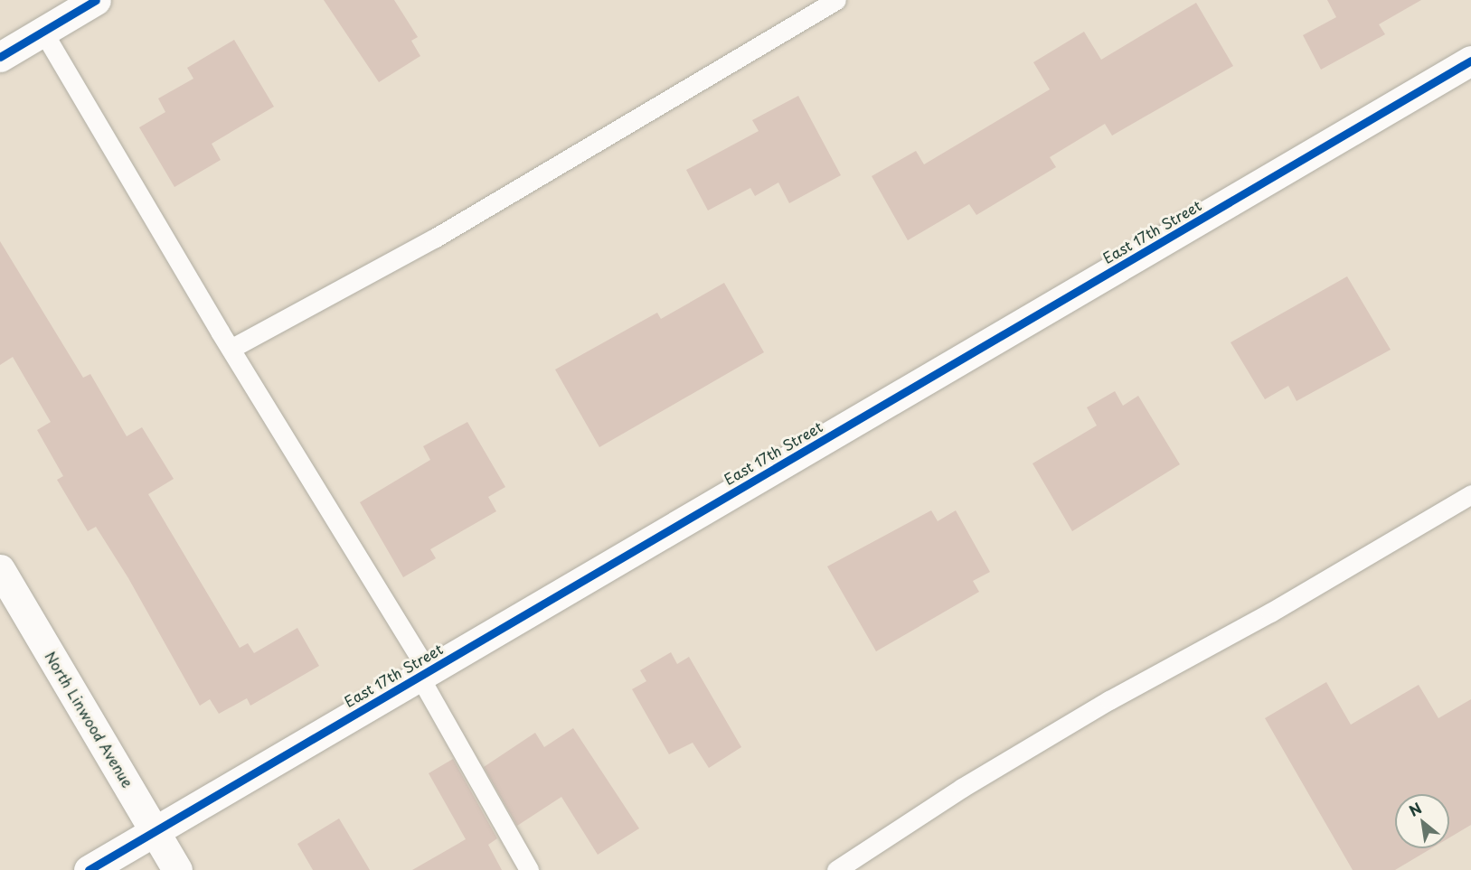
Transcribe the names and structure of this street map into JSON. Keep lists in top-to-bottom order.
{
  "streets": {
    "street": ["East 17th Street", "North Linwood Avenue"]
  },
  "crossings": [
    ["East 17th Street", "North Linwood Avenue"]
  ],
  "north": "top left"
}
